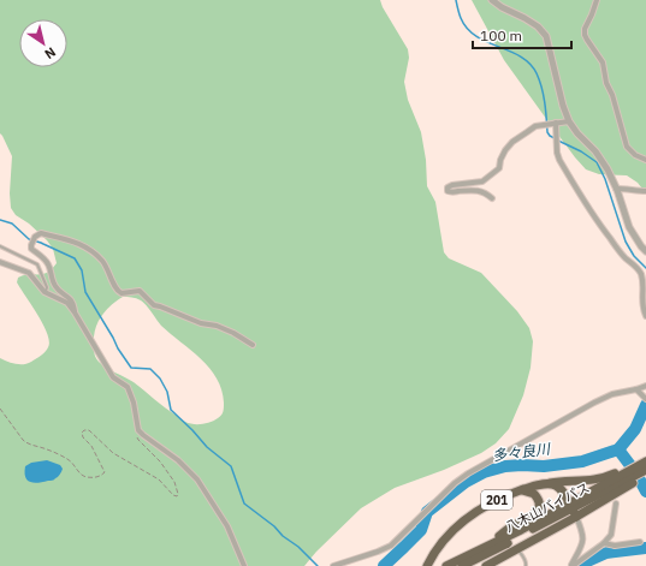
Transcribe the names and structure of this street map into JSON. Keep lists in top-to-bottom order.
{
  "streets": {
    "highway": ["201", "八木山バイパス"]
  },
  "crossings": [
    ["201", "八木山バイパス"]
  ],
  "water": ["多々良川"],
  "scale_bar": "100 m",
  "north": "bottom right"
}
